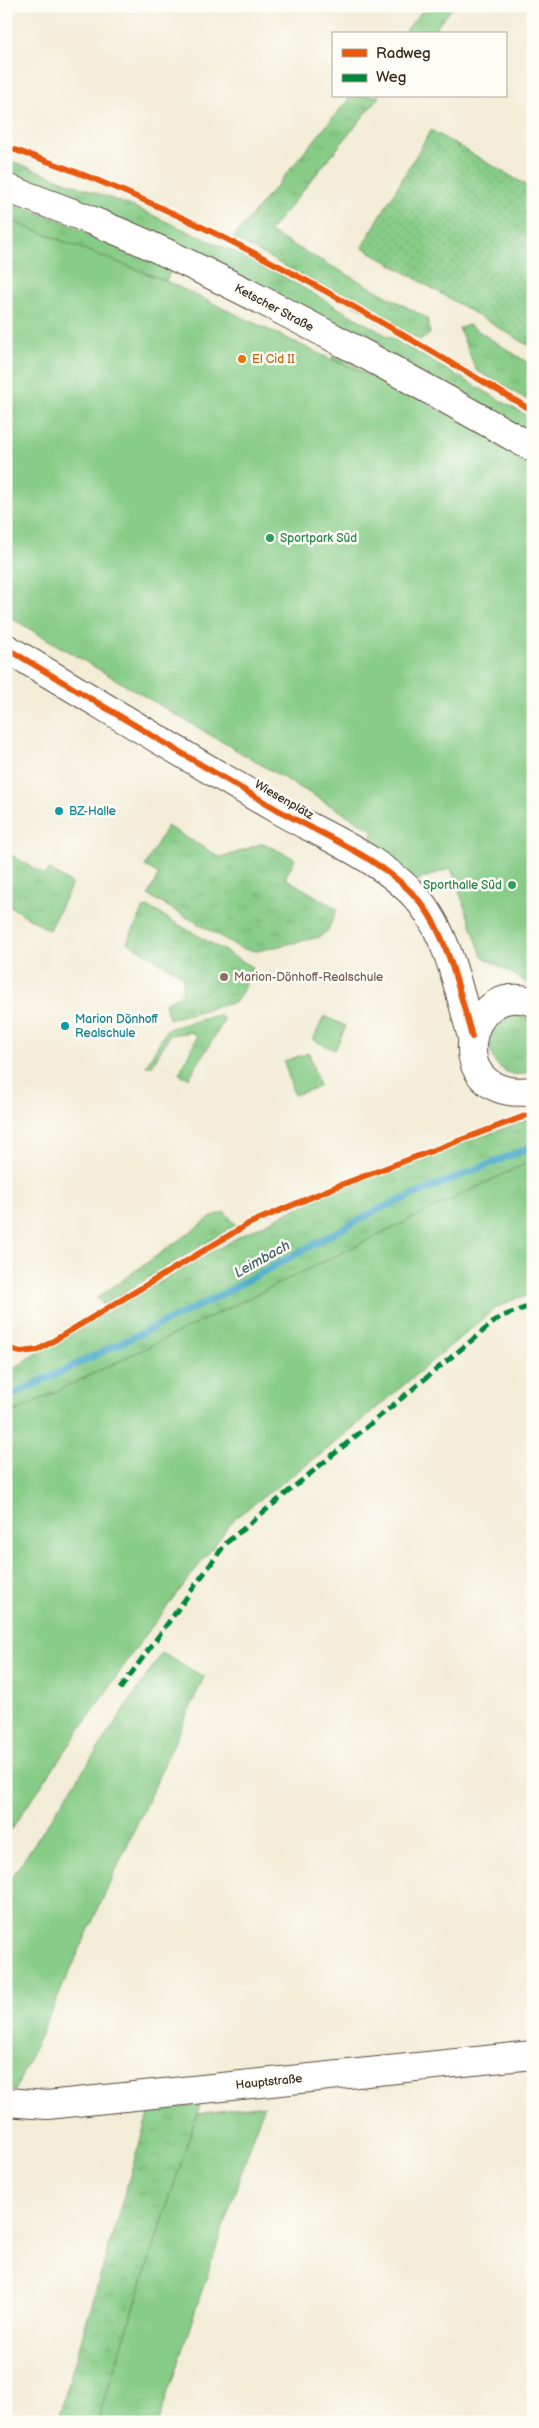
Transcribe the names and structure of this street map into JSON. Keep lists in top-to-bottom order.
{
  "streets": {
    "street": ["Ketscher Straße", "Wiesenplätz", "Hauptstraße"]
  },
  "water": ["Leimbach"],
  "places": [
    "El Cid II",
    "Sportpark Süd",
    "BZ-Halle",
    "Sporthalle Süd",
    "Marion-Dönhoff-Realschule",
    "Marion Dönhoff Realschule"
  ],
  "legend": ["Radweg", "Weg"]
}
